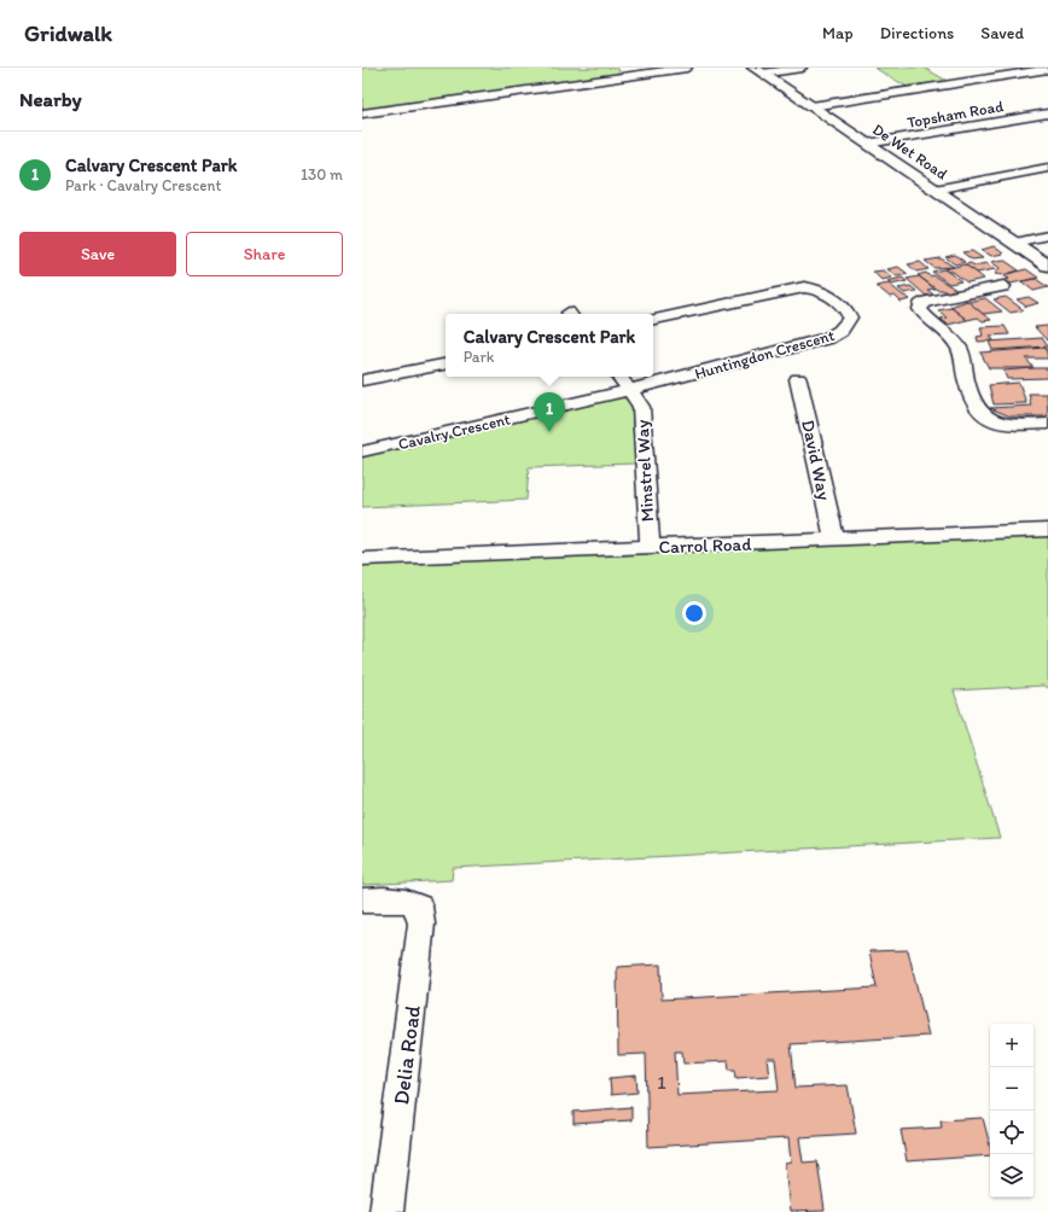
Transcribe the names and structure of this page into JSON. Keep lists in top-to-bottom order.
{
  "streets": {
    "street": [
      "Topsham Road",
      "De Wet Road",
      "Huntingdon Crescent",
      "Cavalry Crescent",
      "David Way",
      "Minstrel Way",
      "Carrol Road",
      "Delia Road"
    ]
  },
  "crossings": [
    ["Topsham Road", "De Wet Road"],
    ["Huntingdon Crescent", "Cavalry Crescent"],
    ["Huntingdon Crescent", "Minstrel Way"],
    ["Cavalry Crescent", "Minstrel Way"],
    ["David Way", "Carrol Road"],
    ["Minstrel Way", "Carrol Road"]
  ],
  "house_numbers": ["1"],
  "page": {
    "header": "Gridwalk",
    "nav": ["Map", "Directions", "Saved"],
    "heading": "Nearby",
    "list": [
      {
        "mark": "1",
        "name": "Calvary Crescent Park",
        "note": "Park · Cavalry Crescent",
        "value": "130 m"
      }
    ],
    "buttons": ["Save", "Share"],
    "popup": ["Calvary Crescent Park", "Park"],
    "pins": "1",
    "map_buttons": ["+", "−"]
  }
}
